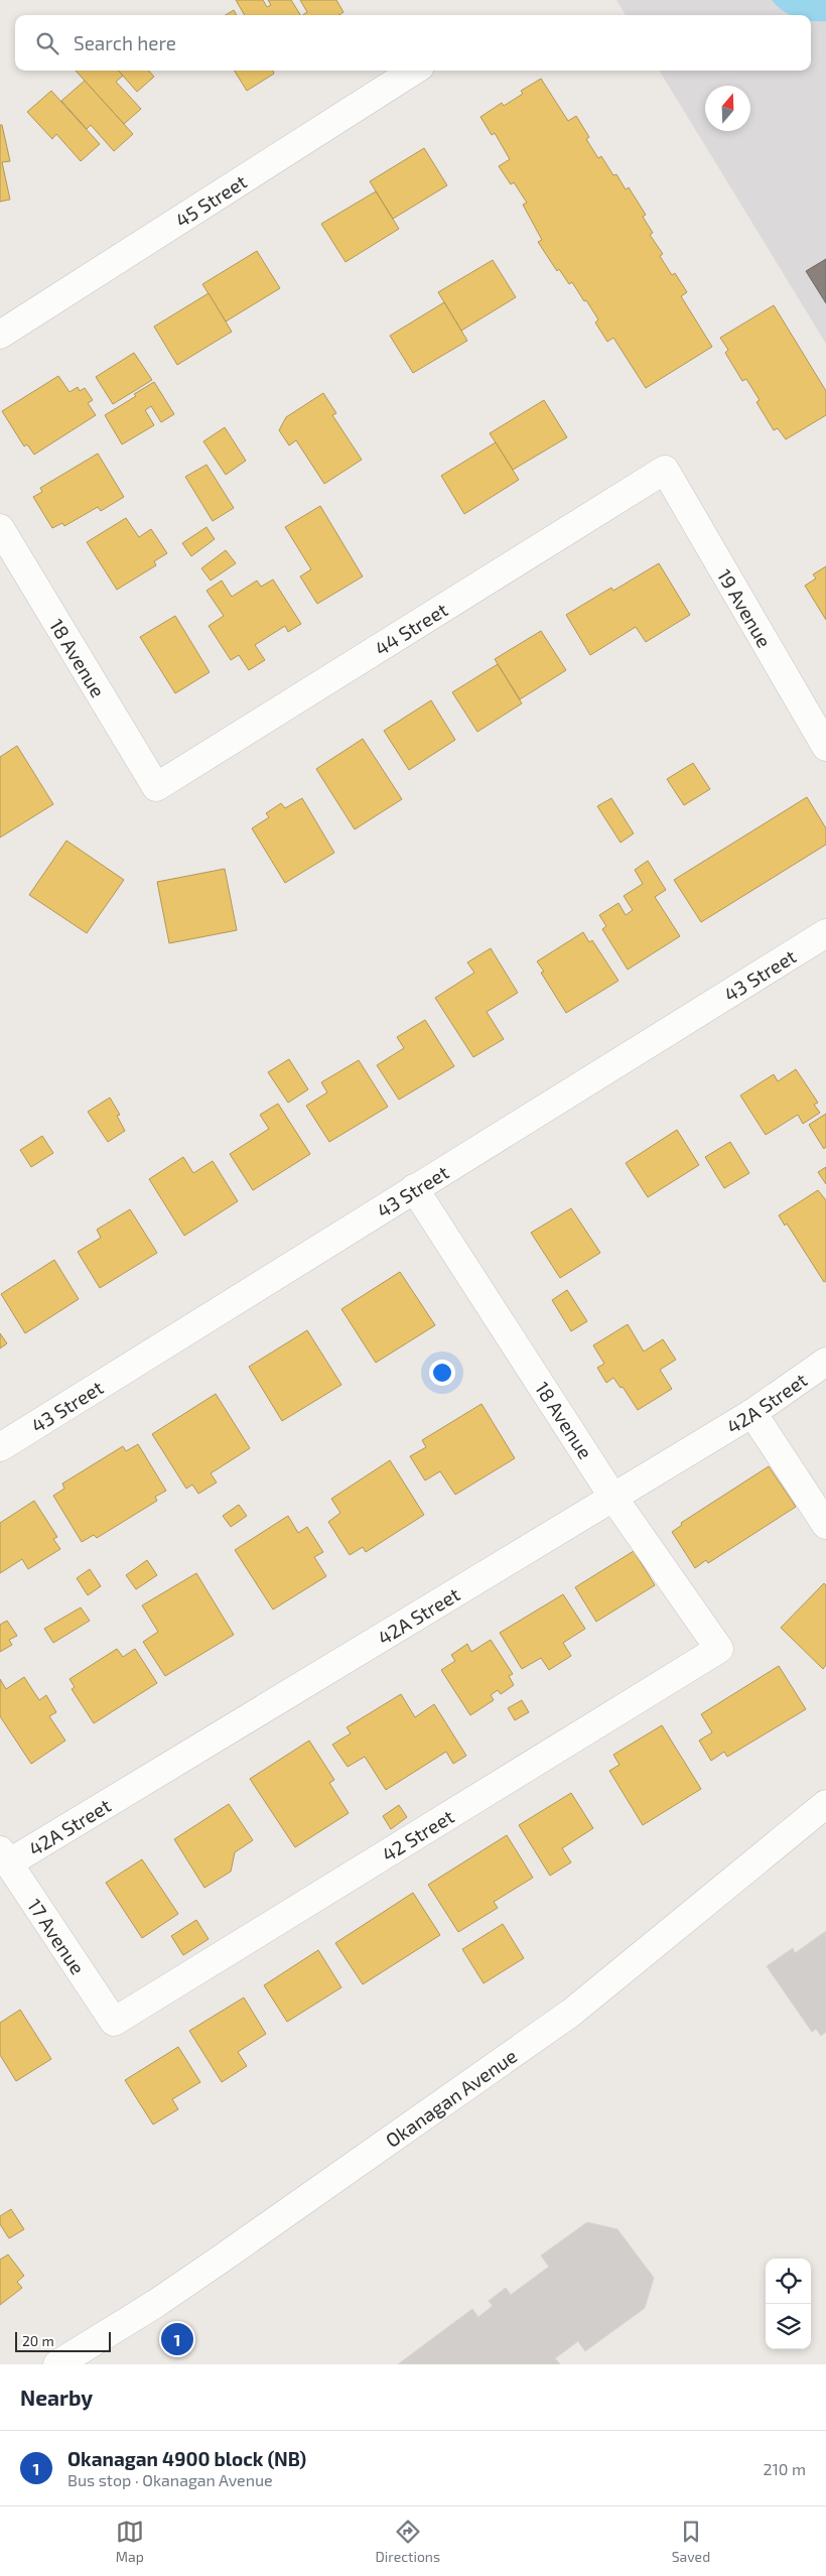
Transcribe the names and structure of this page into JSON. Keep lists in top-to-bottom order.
{
  "streets": {
    "street": [
      "45 Street",
      "19 Avenue",
      "44 Street",
      "18 Avenue",
      "43 Street",
      "42A Street",
      "42 Street",
      "17 Avenue",
      "Okanagan Avenue"
    ]
  },
  "crossings": [
    ["19 Avenue", "44 Street"],
    ["44 Street", "18 Avenue"],
    ["18 Avenue", "43 Street"],
    ["18 Avenue", "42A Street"],
    ["18 Avenue", "42 Street"],
    ["42A Street", "17 Avenue"],
    ["42 Street", "17 Avenue"]
  ],
  "scale_bar": "20 m",
  "north": "top",
  "page": {
    "search": "Search here",
    "pins": "1",
    "scale": "20 m",
    "heading": "Nearby",
    "list": [
      {
        "mark": "1",
        "name": "Okanagan 4900 block (NB)",
        "note": "Bus stop · Okanagan Avenue",
        "value": "210 m"
      }
    ],
    "nav": ["Map", "Directions", "Saved"]
  }
}
